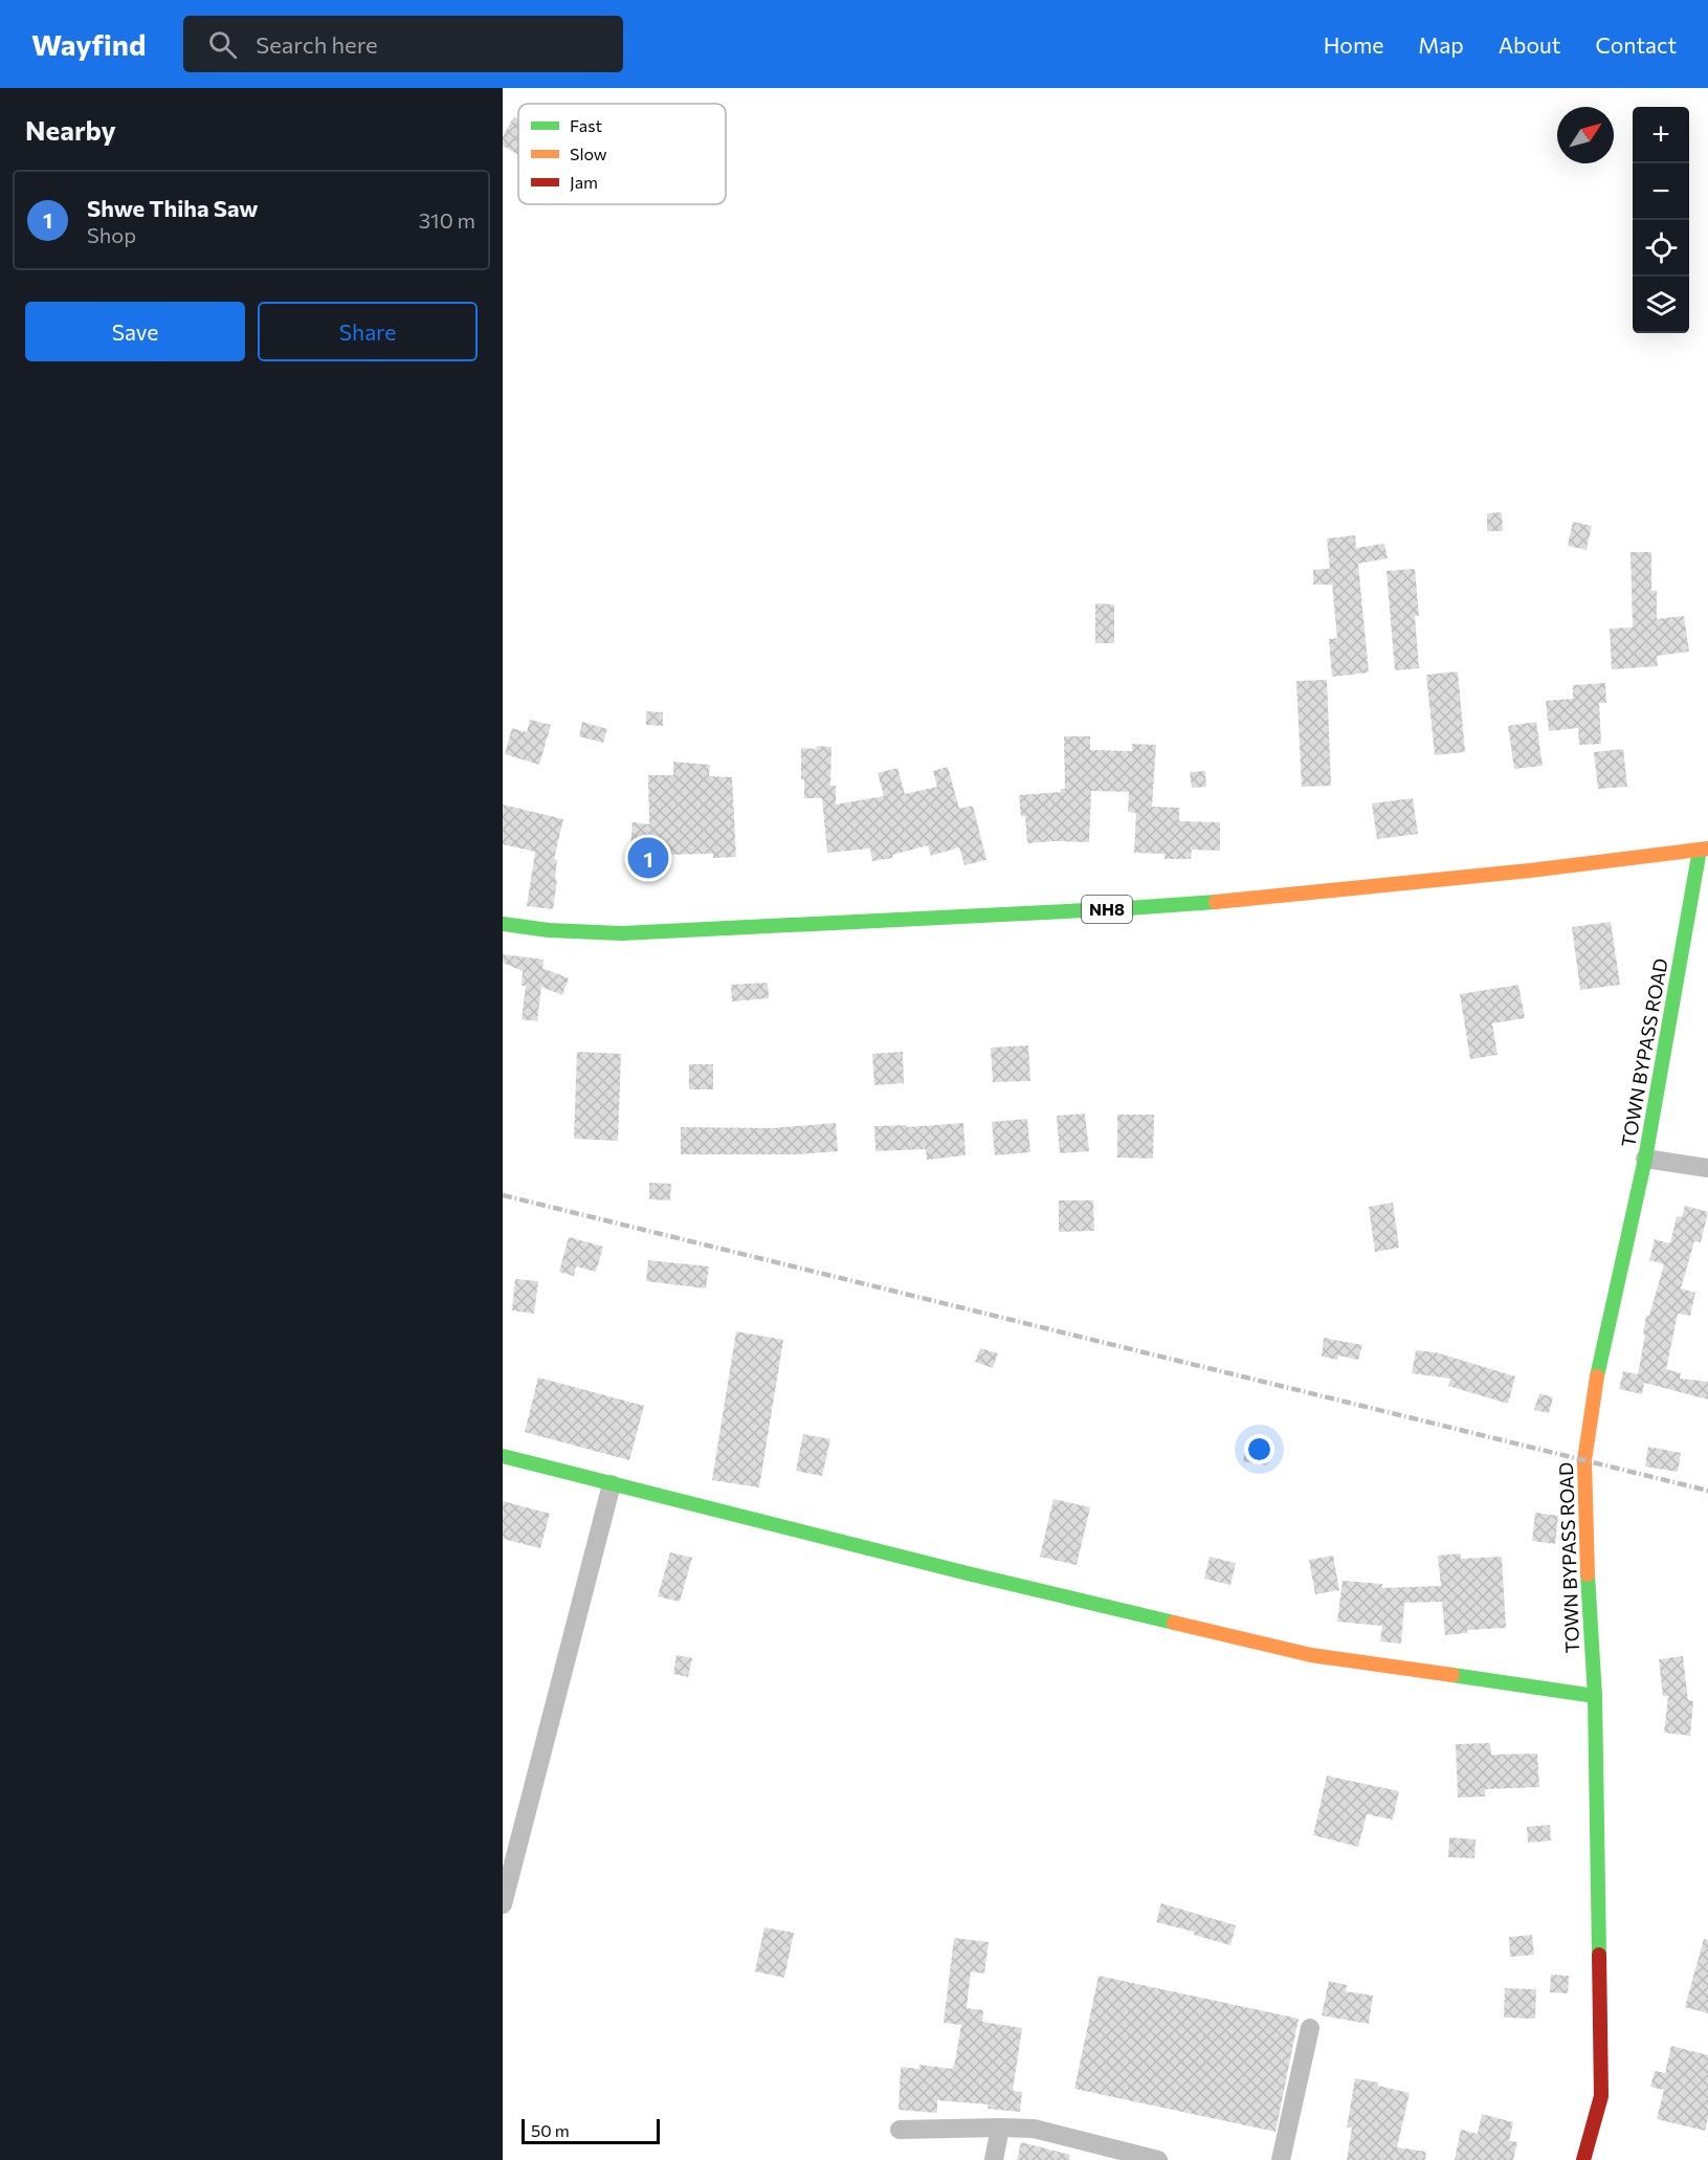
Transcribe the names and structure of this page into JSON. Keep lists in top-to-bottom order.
{
  "streets": {
    "main road": ["NH8", "TOWN BYPASS ROAD"]
  },
  "crossings": [
    ["NH8", "TOWN BYPASS ROAD"]
  ],
  "legend": ["Fast", "Slow", "Jam"],
  "scale_bar": "50 m",
  "north": "top right",
  "page": {
    "header": "Wayfind",
    "search": "Search here",
    "nav": [
      "Home",
      "Map",
      "About",
      "Contact"
    ],
    "heading": "Nearby",
    "map_buttons": ["+", "−"],
    "list": [
      {
        "mark": "1",
        "name": "Shwe Thiha Saw",
        "note": "Shop",
        "value": "310 m"
      }
    ],
    "buttons": ["Save", "Share"],
    "pins": "1",
    "scale": "50 m"
  }
}
